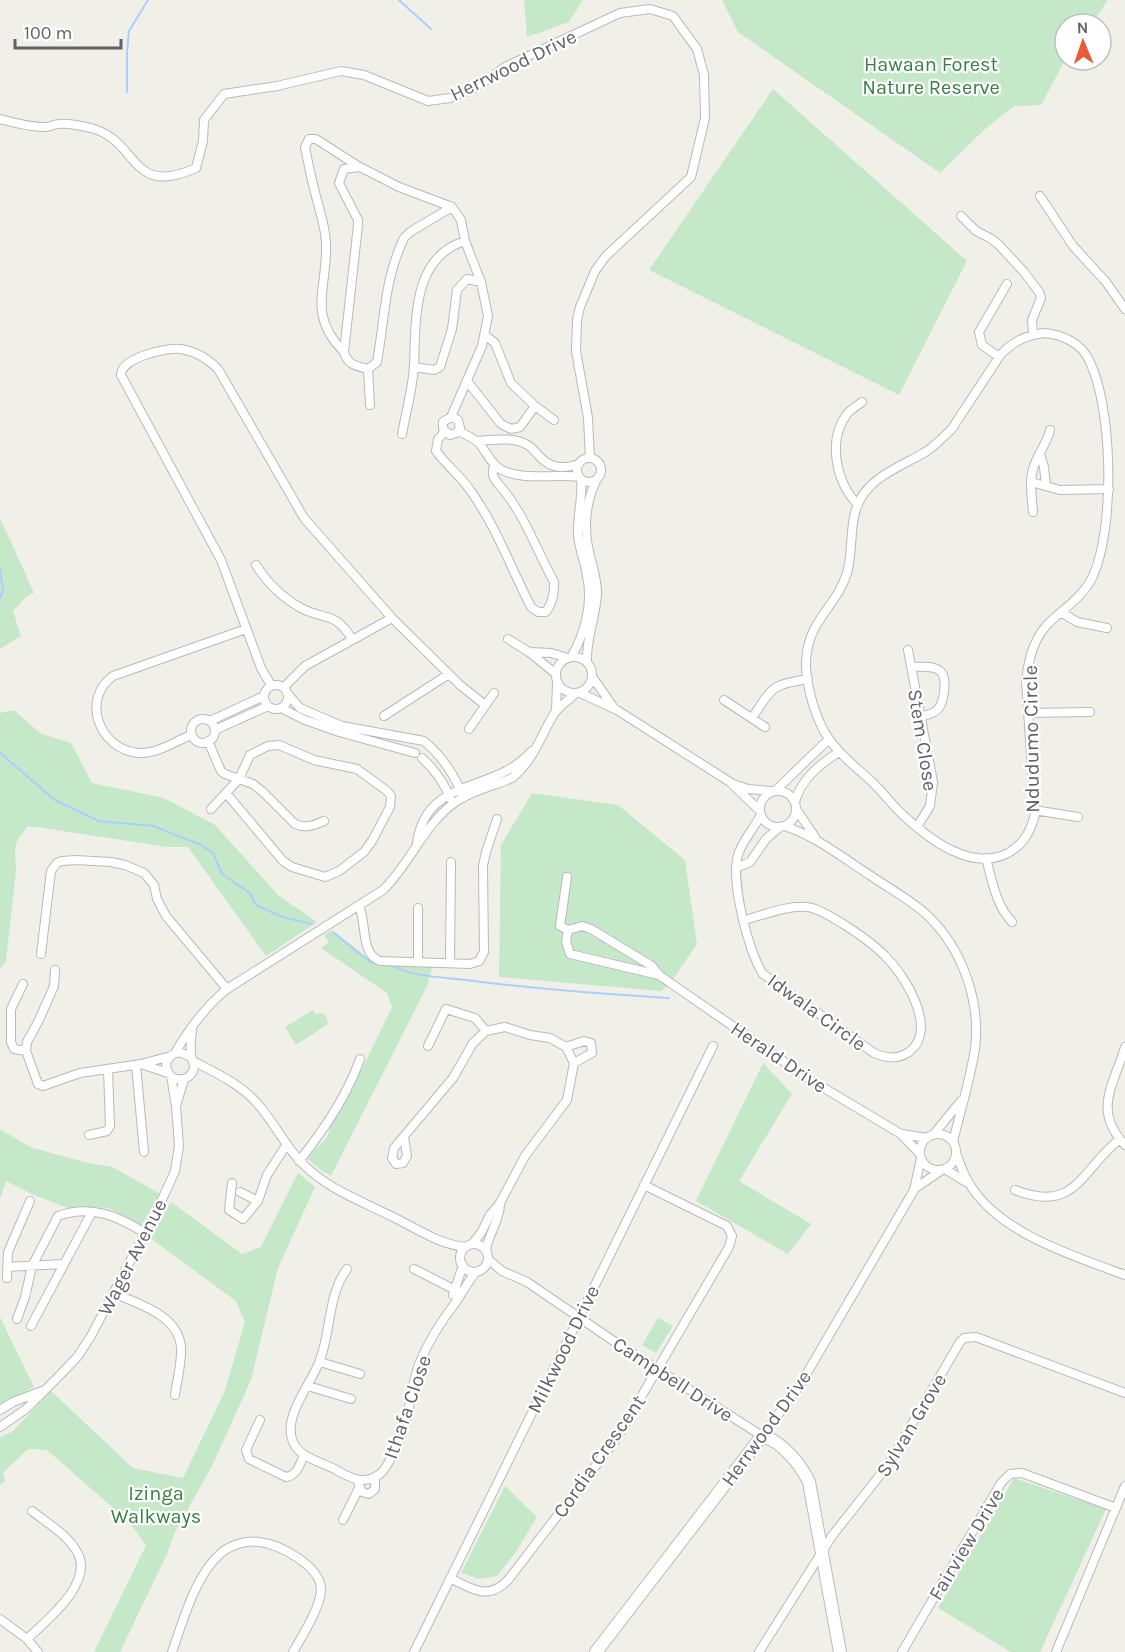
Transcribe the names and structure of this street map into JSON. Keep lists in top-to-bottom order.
{
  "streets": {
    "street": [
      "Herrwood Drive",
      "Ndudumo Circle",
      "Stem Close",
      "Idwala Circle",
      "Herald Drive",
      "Wager Avenue",
      "Milkwood Drive",
      "Campbell Drive",
      "Ithafa Close",
      "Sylvan Grove",
      "Cordia Crescent",
      "Fairview Drive"
    ]
  },
  "crossings": [
    ["Herrwood Drive", "Herald Drive"],
    ["Herrwood Drive", "Campbell Drive"],
    ["Ndudumo Circle", "Stem Close"],
    ["Milkwood Drive", "Campbell Drive"],
    ["Milkwood Drive", "Cordia Crescent"],
    ["Campbell Drive", "Sylvan Grove"],
    ["Campbell Drive", "Cordia Crescent"]
  ],
  "parks": ["Hawaan Forest Nature Reserve", "Izinga Walkways"],
  "scale_bar": "100 m",
  "north": "top"
}
